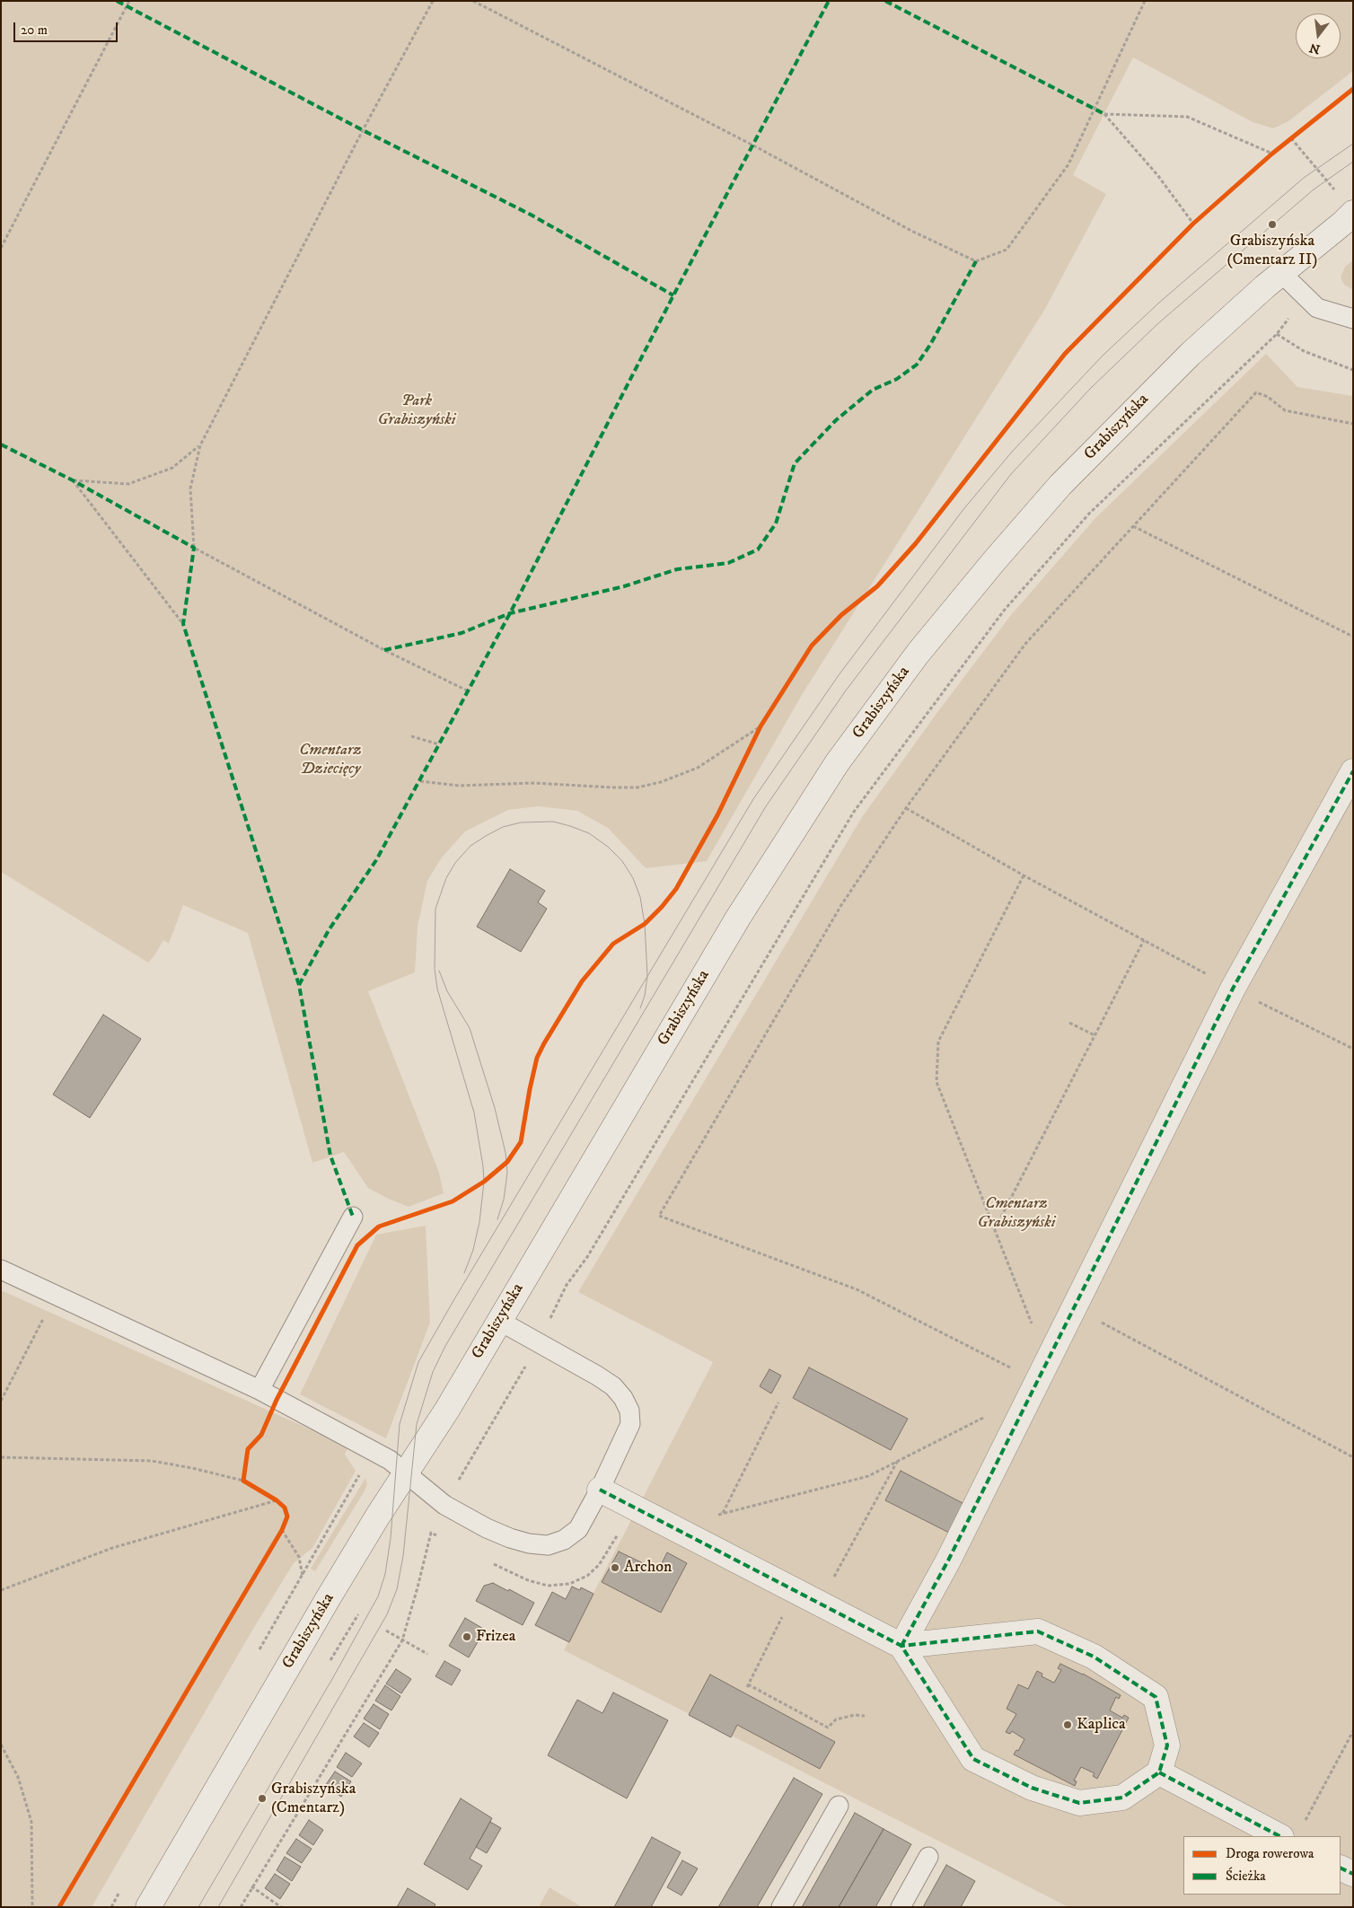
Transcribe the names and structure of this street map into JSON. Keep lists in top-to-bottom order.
{
  "streets": {
    "street": ["Grabiszyńska"]
  },
  "parks": ["Park Grabiszyński", "Cmentarz Dziecięcy", "Cmentarz Grabiszyński"],
  "places": [
    "Grabiszyńska (Cmentarz II)",
    "Archon",
    "Frizea",
    "Kaplica",
    "Grabiszyńska (Cmentarz)"
  ],
  "legend": ["Droga rowerowa", "Ścieżka"],
  "scale_bar": "20 m",
  "north": "bottom"
}
